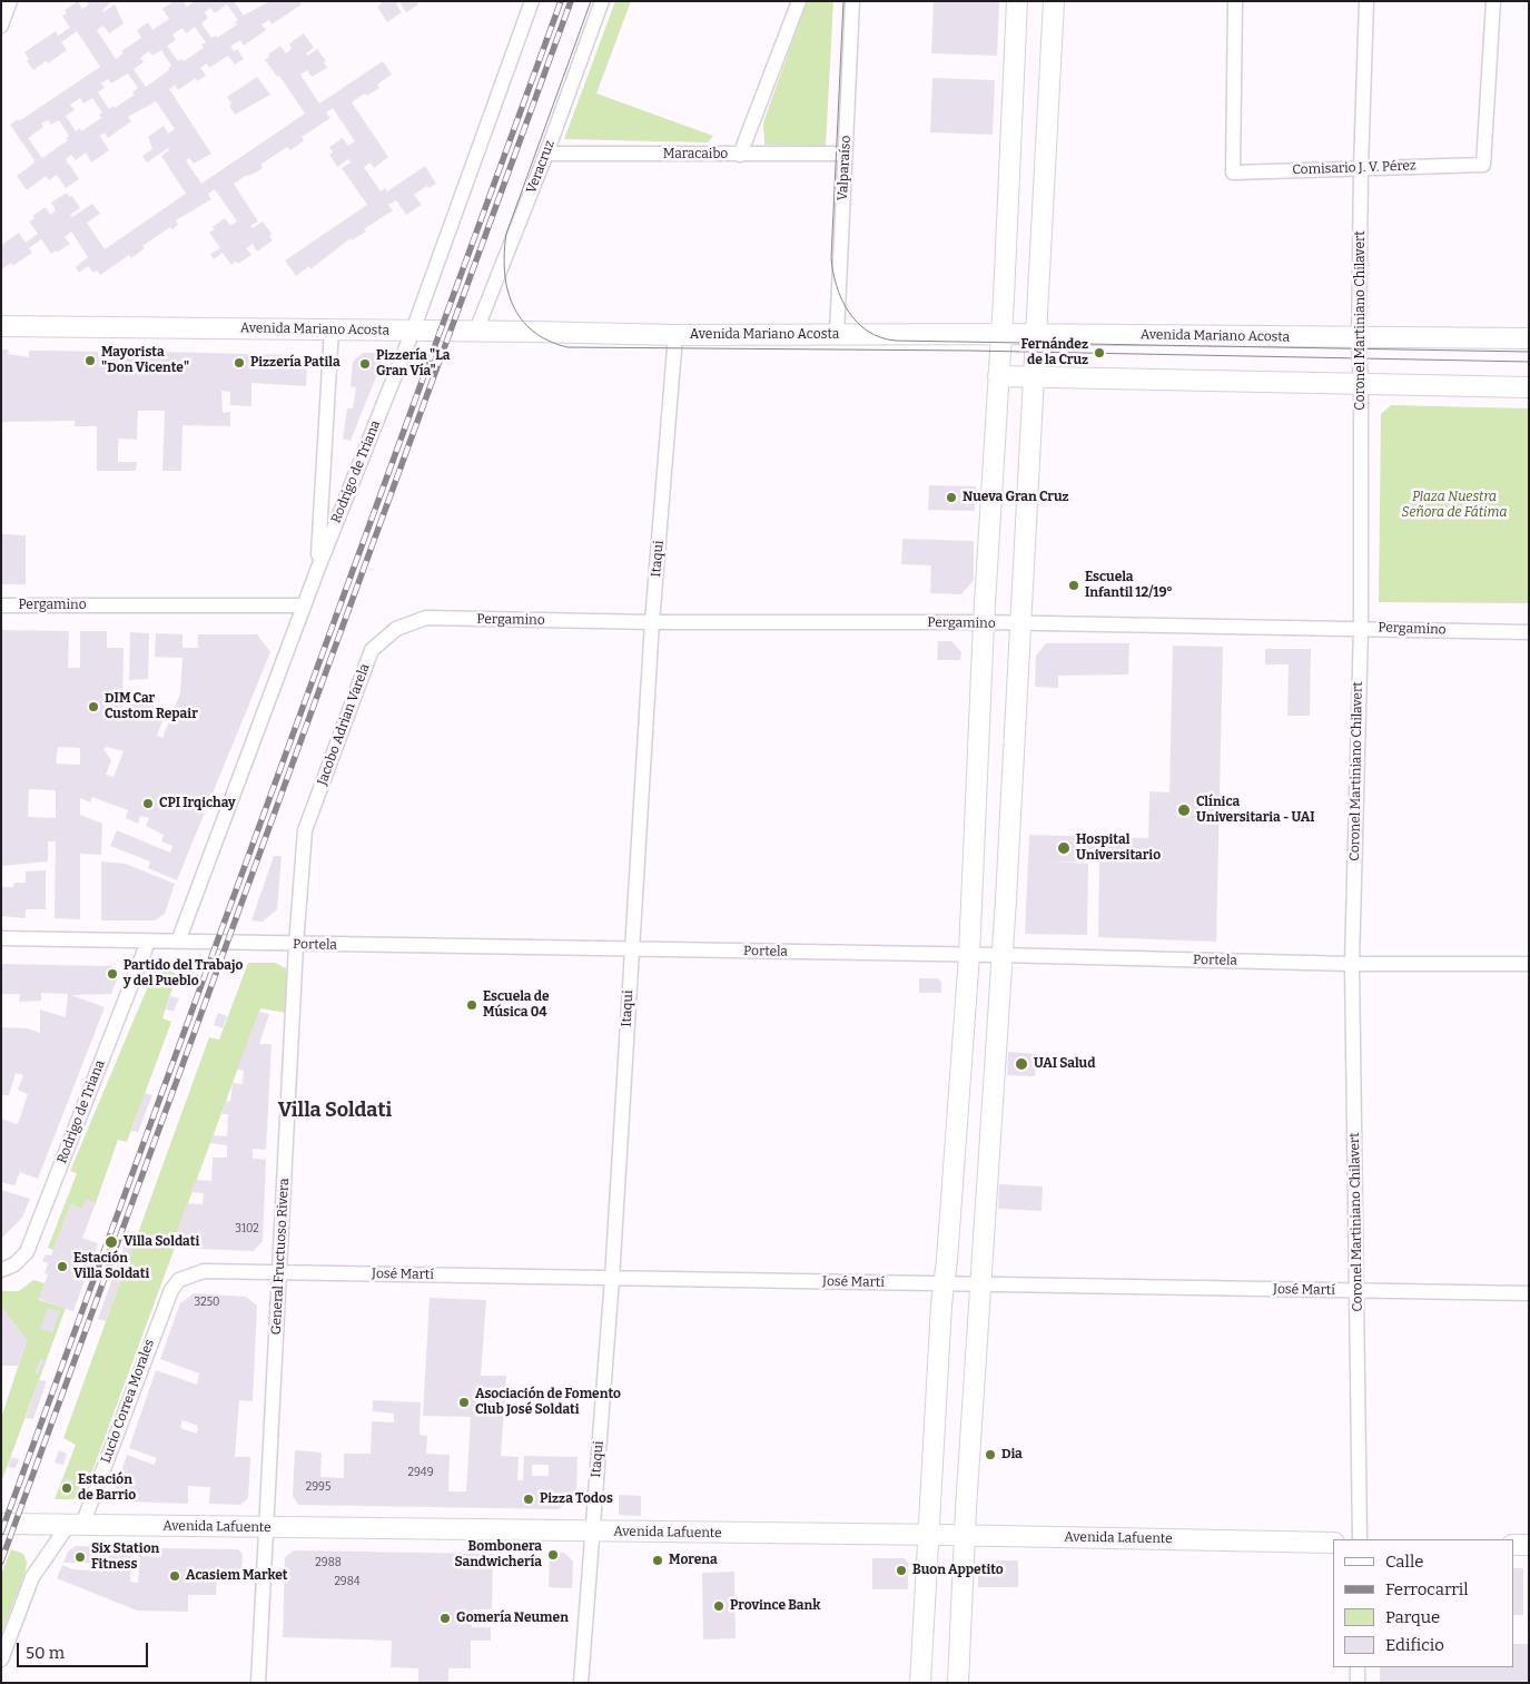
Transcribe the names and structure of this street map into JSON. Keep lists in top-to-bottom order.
{
  "streets": {
    "main road": ["Avenida Mariano Acosta", "Avenida Lafuente"],
    "street": [
      "Maracaibo",
      "Veracruz",
      "Valparaíso",
      "Comisario J. V. Pérez",
      "Coronel Martiniano Chilavert",
      "Rodrigo de Triana",
      "Itaqui",
      "Pergamino",
      "Jacobo Adrian Varela",
      "Portela",
      "General Fructuoso Rivera",
      "José Martí",
      "Lucio Correa Morales"
    ]
  },
  "crossings": [
    ["Maracaibo", "Veracruz"],
    ["Maracaibo", "Valparaíso"],
    ["Veracruz", "Avenida Mariano Acosta"],
    ["Valparaíso", "Avenida Mariano Acosta"],
    ["Comisario J. V. Pérez", "Coronel Martiniano Chilavert"],
    ["Coronel Martiniano Chilavert", "Avenida Mariano Acosta"],
    ["Coronel Martiniano Chilavert", "Pergamino"],
    ["Coronel Martiniano Chilavert", "Portela"],
    ["Coronel Martiniano Chilavert", "José Martí"],
    ["Avenida Mariano Acosta", "Rodrigo de Triana"],
    ["Avenida Mariano Acosta", "Itaqui"],
    ["Rodrigo de Triana", "Pergamino"],
    ["Rodrigo de Triana", "Portela"],
    ["Itaqui", "Pergamino"],
    ["Itaqui", "Portela"],
    ["Itaqui", "José Martí"],
    ["Itaqui", "Avenida Lafuente"],
    ["Pergamino", "Jacobo Adrian Varela"],
    ["Jacobo Adrian Varela", "General Fructuoso Rivera"],
    ["Portela", "General Fructuoso Rivera"],
    ["General Fructuoso Rivera", "José Martí"],
    ["General Fructuoso Rivera", "Avenida Lafuente"],
    ["José Martí", "Lucio Correa Morales"],
    ["Lucio Correa Morales", "Avenida Lafuente"]
  ],
  "districts": ["Villa Soldati"],
  "parks": ["Plaza Nuestra Señora de Fátima"],
  "places": [
    "Fernández de la Cruz",
    "Mayorista \"Don Vicente\"",
    "Pizzería Patila",
    "Pizzería \"La Gran Vía\"",
    "Nueva Gran Cruz",
    "Escuela Infantil 12/19°",
    "DIM Car Custom Repair",
    "CPI Irqichay",
    "Clínica Universitaria - UAI",
    "Hospital Universitario",
    "Partido del Trabajo y del Pueblo",
    "Escuela de Música 04",
    "UAI Salud",
    "Villa Soldati",
    "Estación Villa Soldati",
    "Asociación de Fomento Club José Soldati",
    "Dia",
    "Estación de Barrio",
    "Pizza Todos",
    "Bombonera Sandwichería",
    "Six Station Fitness",
    "Morena",
    "Buon Appetito",
    "Acasiem Market",
    "Province Bank",
    "Gomería Neumen"
  ],
  "house_numbers": [
    "3102",
    "3250",
    "2949",
    "2995",
    "2988",
    "2984"
  ],
  "legend": [
    "Calle",
    "Ferrocarril",
    "Parque",
    "Edificio"
  ],
  "scale_bar": "50 m"
}
